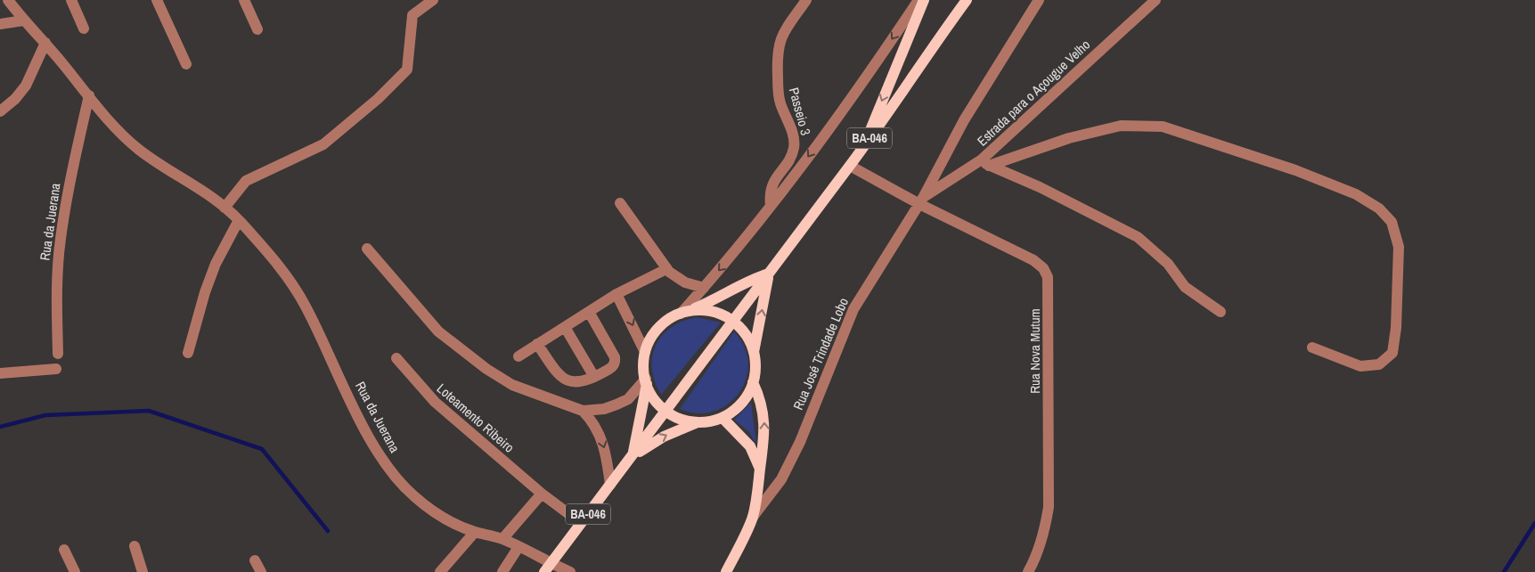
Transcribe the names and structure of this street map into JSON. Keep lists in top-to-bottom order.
{
  "streets": {
    "main road": ["BA-046"],
    "street": [
      "Estrada para o Açougue Velho",
      "Passeio 3",
      "Rua da Juerana",
      "Rua Nova Mutum",
      "Rua José Trindade Lobo",
      "Loteamento Ribeiro"
    ]
  },
  "crossings": [
    ["Estrada para o Açougue Velho", "Rua Nova Mutum"],
    ["Estrada para o Açougue Velho", "Rua José Trindade Lobo"],
    ["BA-046", "Rua da Juerana"],
    ["BA-046", "Rua Nova Mutum"],
    ["BA-046", "Loteamento Ribeiro"],
    ["Rua Nova Mutum", "Rua José Trindade Lobo"]
  ]
}
